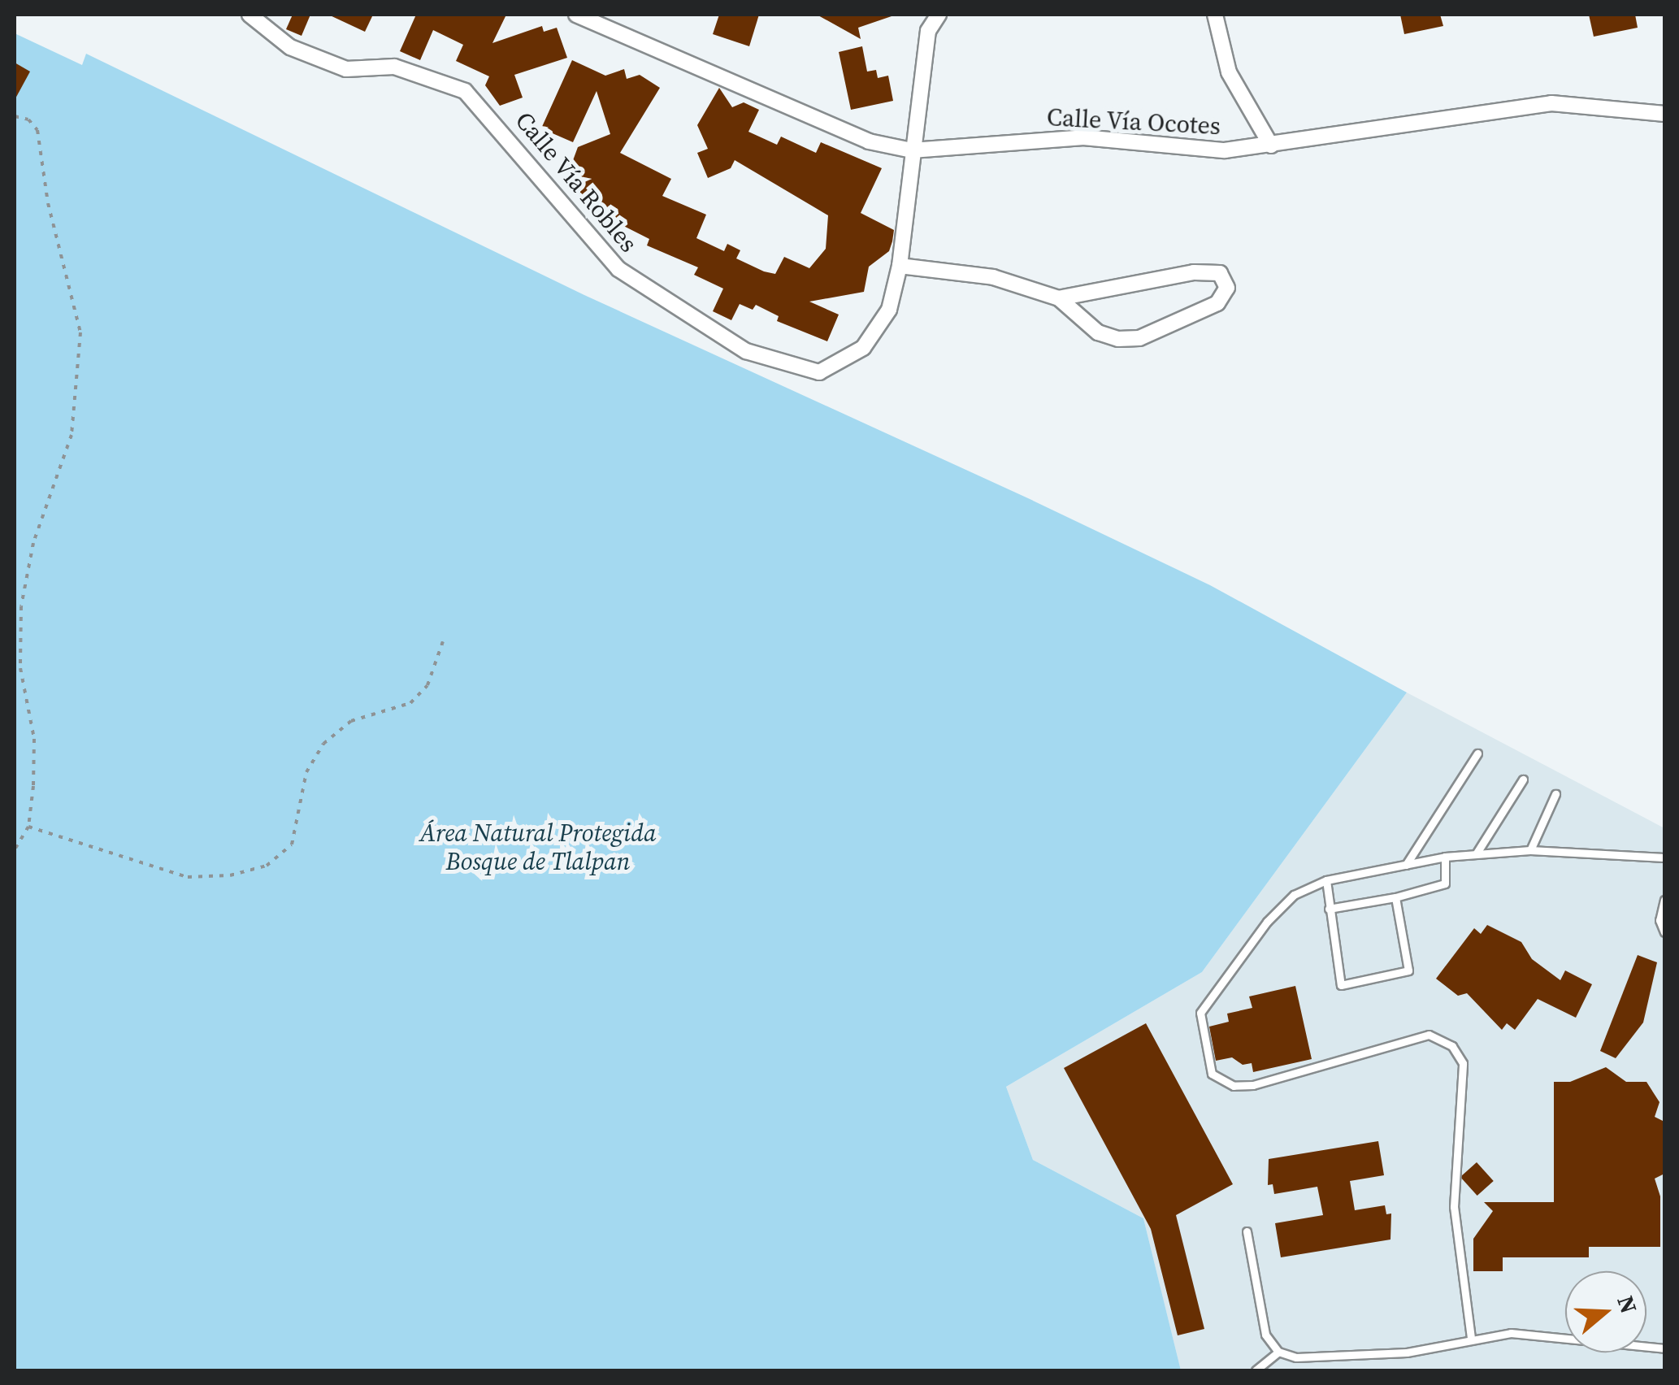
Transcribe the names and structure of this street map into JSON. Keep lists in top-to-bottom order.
{
  "streets": {
    "street": ["Calle Vía Ocotes", "Calle Vía Robles"]
  },
  "crossings": [
    ["Calle Vía Ocotes", "Calle Vía Robles"]
  ],
  "parks": ["Área Natural Protegida Bosque de Tlalpan"],
  "north": "right"
}
